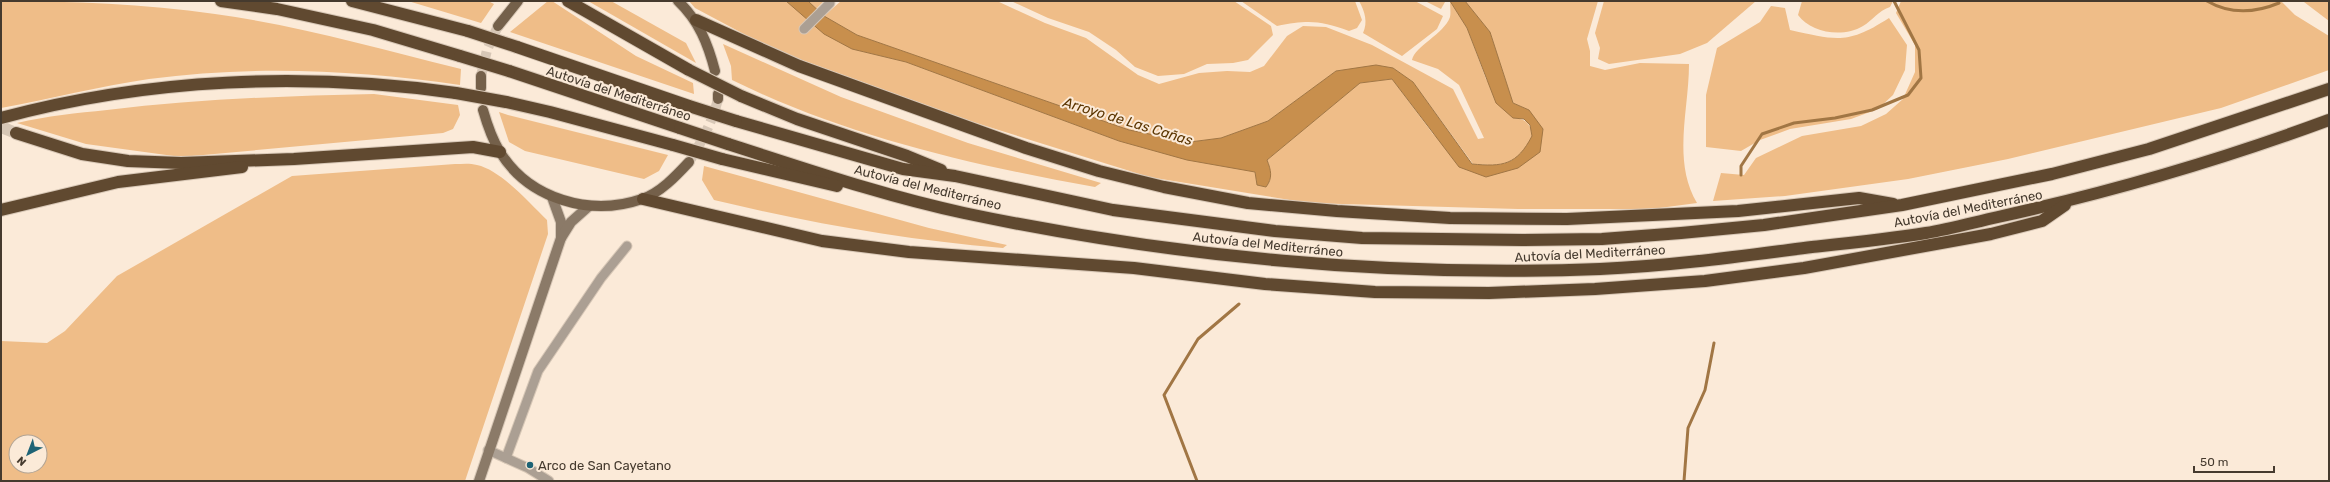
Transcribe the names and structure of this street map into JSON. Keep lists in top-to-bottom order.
{
  "streets": {
    "highway": ["Autovía del Mediterráneo"]
  },
  "water": ["Arroyo de Las Cañas"],
  "places": ["Arco de San Cayetano"],
  "scale_bar": "50 m",
  "north": "bottom left"
}
